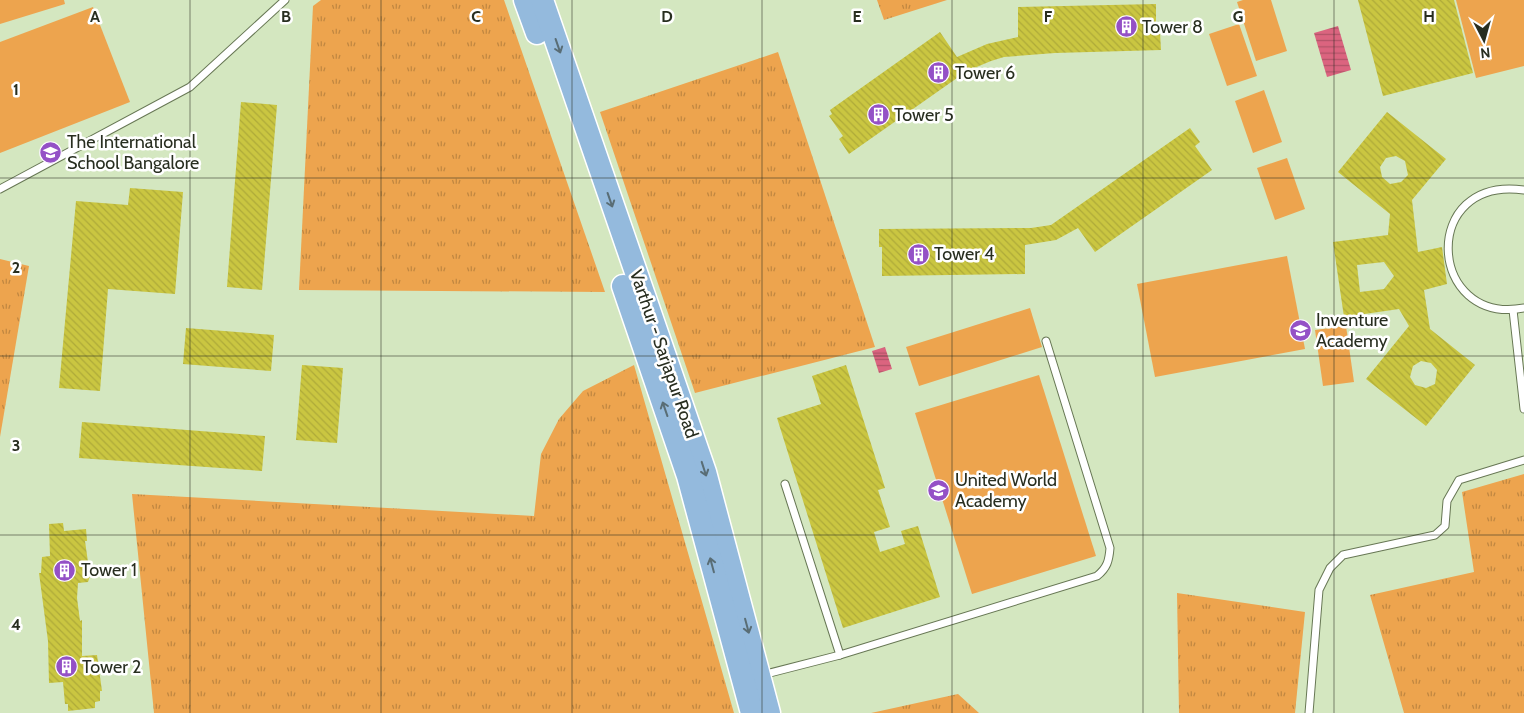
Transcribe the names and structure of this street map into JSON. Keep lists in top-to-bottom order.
{
  "streets": {
    "main road": ["Varthur - Sarjapur Road"]
  },
  "places": {
    "building": [
      "Tower 8",
      "Tower 6",
      "Tower 5",
      "Tower 4",
      "Tower 1",
      "Tower 2"
    ],
    "school or university": ["The International School Bangalore", "Inventure Academy", "United World Academy"]
  },
  "north": "bottom",
  "grid": {
    "columns": [
      "A",
      "B",
      "C",
      "D",
      "E",
      "F",
      "G",
      "H"
    ],
    "rows": [
      "1",
      "2",
      "3",
      "4"
    ]
  }
}
